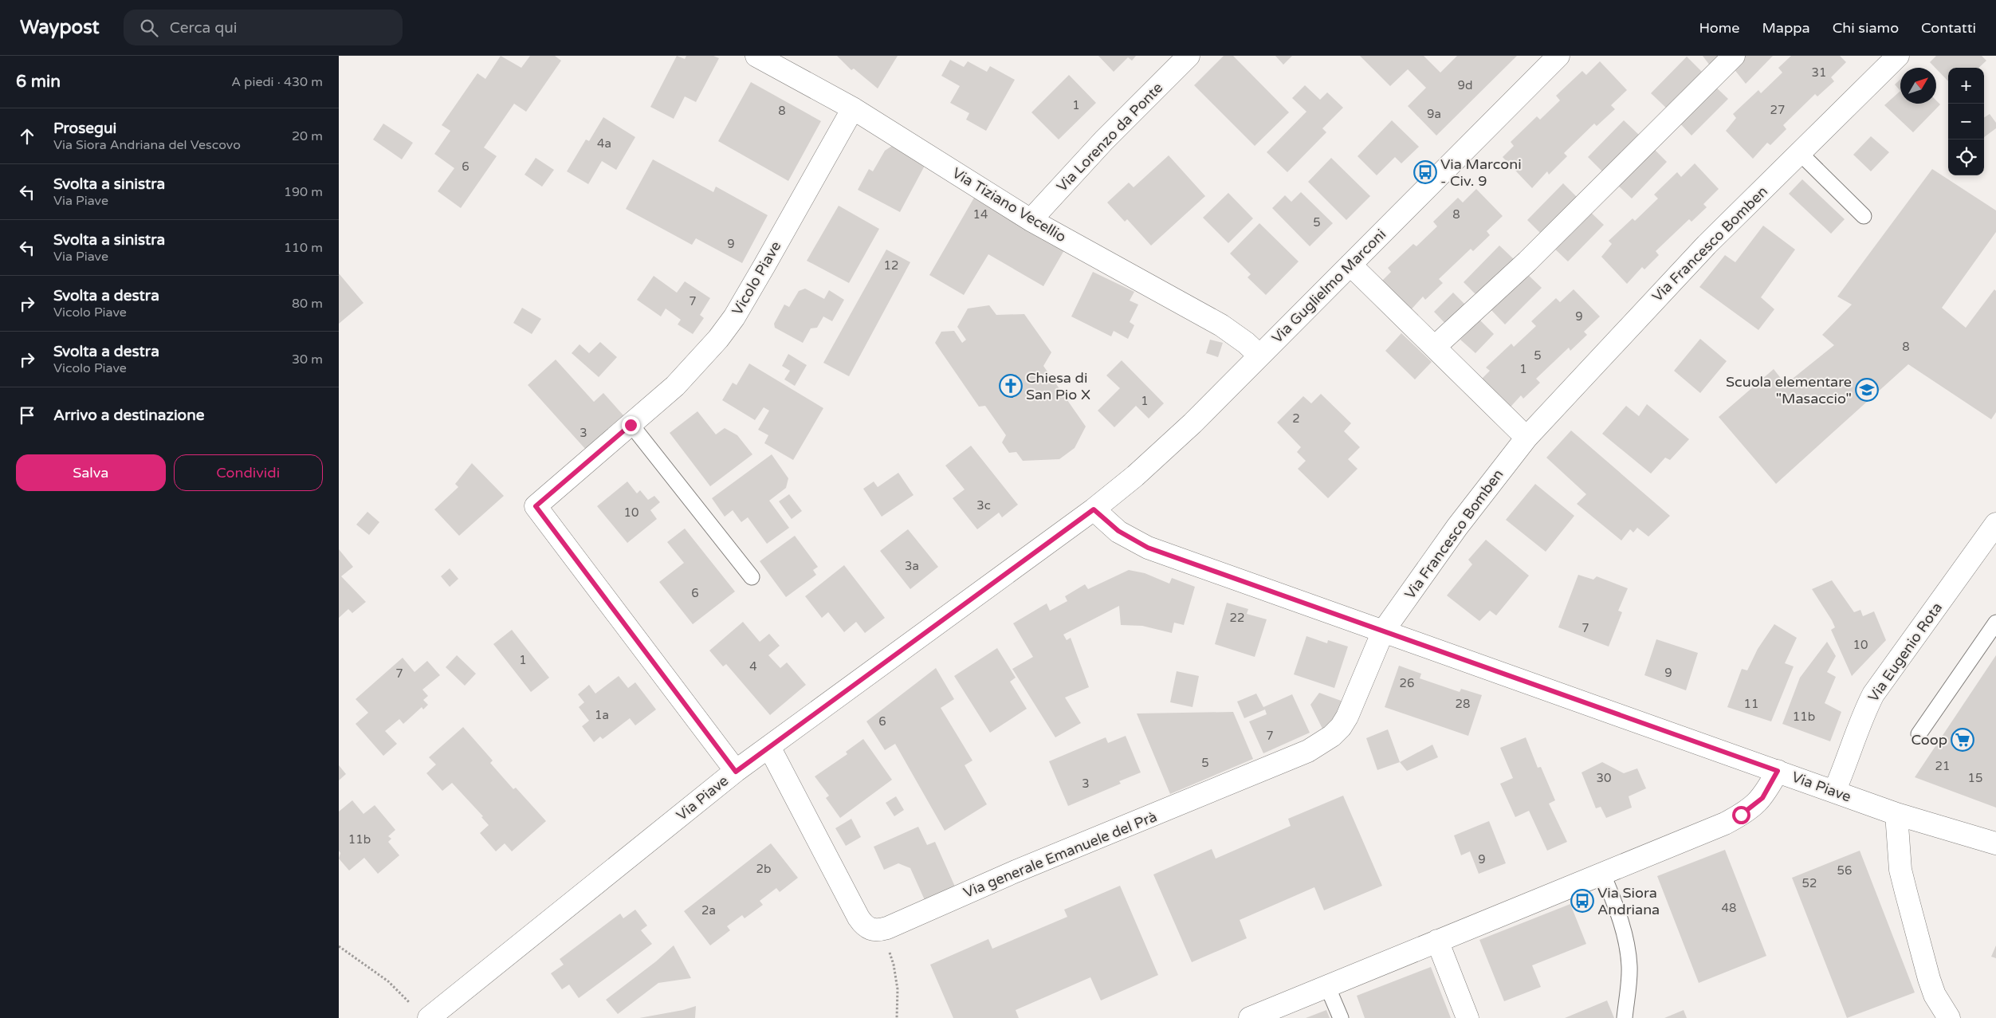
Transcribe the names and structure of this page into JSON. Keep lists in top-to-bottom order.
{
  "streets": {
    "street": [
      "Via Lorenzo da Ponte",
      "Via Tiziano Vecellio",
      "Via Francesco Bomben",
      "Vicolo Piave",
      "Via Guglielmo Marconi",
      "Via Eugenio Rota",
      "Via Piave",
      "Via generale Emanuele del Prà"
    ]
  },
  "crossings": [
    ["Via Lorenzo da Ponte", "Via Tiziano Vecellio"],
    ["Via Tiziano Vecellio", "Vicolo Piave"],
    ["Via Tiziano Vecellio", "Via Guglielmo Marconi"],
    ["Via Francesco Bomben", "Via Piave"],
    ["Via Francesco Bomben", "Via generale Emanuele del Prà"],
    ["Vicolo Piave", "Via Piave"],
    ["Via Guglielmo Marconi", "Via Piave"],
    ["Via Eugenio Rota", "Via Piave"],
    ["Via Piave", "Via generale Emanuele del Prà"]
  ],
  "places": {
    "bus stop": ["Via Marconi - Civ. 9", "Via Siora Andriana"],
    "church": ["Chiesa di San Pio X"],
    "school or university": ["Scuola elementare \"Masaccio\""],
    "supermarket": ["Coop"]
  },
  "house_numbers": [
    "31",
    "9d",
    "1",
    "27",
    "8",
    "9a",
    "4a",
    "6",
    "14",
    "8",
    "5",
    "9",
    "12",
    "7",
    "9",
    "8",
    "5",
    "1",
    "1",
    "2",
    "3",
    "3c",
    "10",
    "3a",
    "6",
    "22",
    "7",
    "10",
    "1",
    "4",
    "9",
    "7",
    "26",
    "28",
    "11",
    "1a",
    "11b",
    "6",
    "7",
    "5",
    "21",
    "30",
    "15",
    "3",
    "11b",
    "9",
    "2b",
    "56",
    "52",
    "48",
    "2a"
  ],
  "north": "top right",
  "page": {
    "header": "Waypost",
    "search": "Cerca qui",
    "nav": [
      "Home",
      "Mappa",
      "Chi siamo",
      "Contatti"
    ],
    "heading": ["6 min", "A piedi · 430 m"],
    "map_buttons": ["+", "−"],
    "list": [
      ["Prosegui", "Via Siora Andriana del Vescovo", "20 m"],
      ["Svolta a sinistra", "Via Piave", "190 m"],
      ["Svolta a sinistra", "Via Piave", "110 m"],
      ["Svolta a destra", "Vicolo Piave", "80 m"],
      ["Svolta a destra", "Vicolo Piave", "30 m"],
      "Arrivo a destinazione"
    ],
    "buttons": ["Salva", "Condividi"]
  }
}
